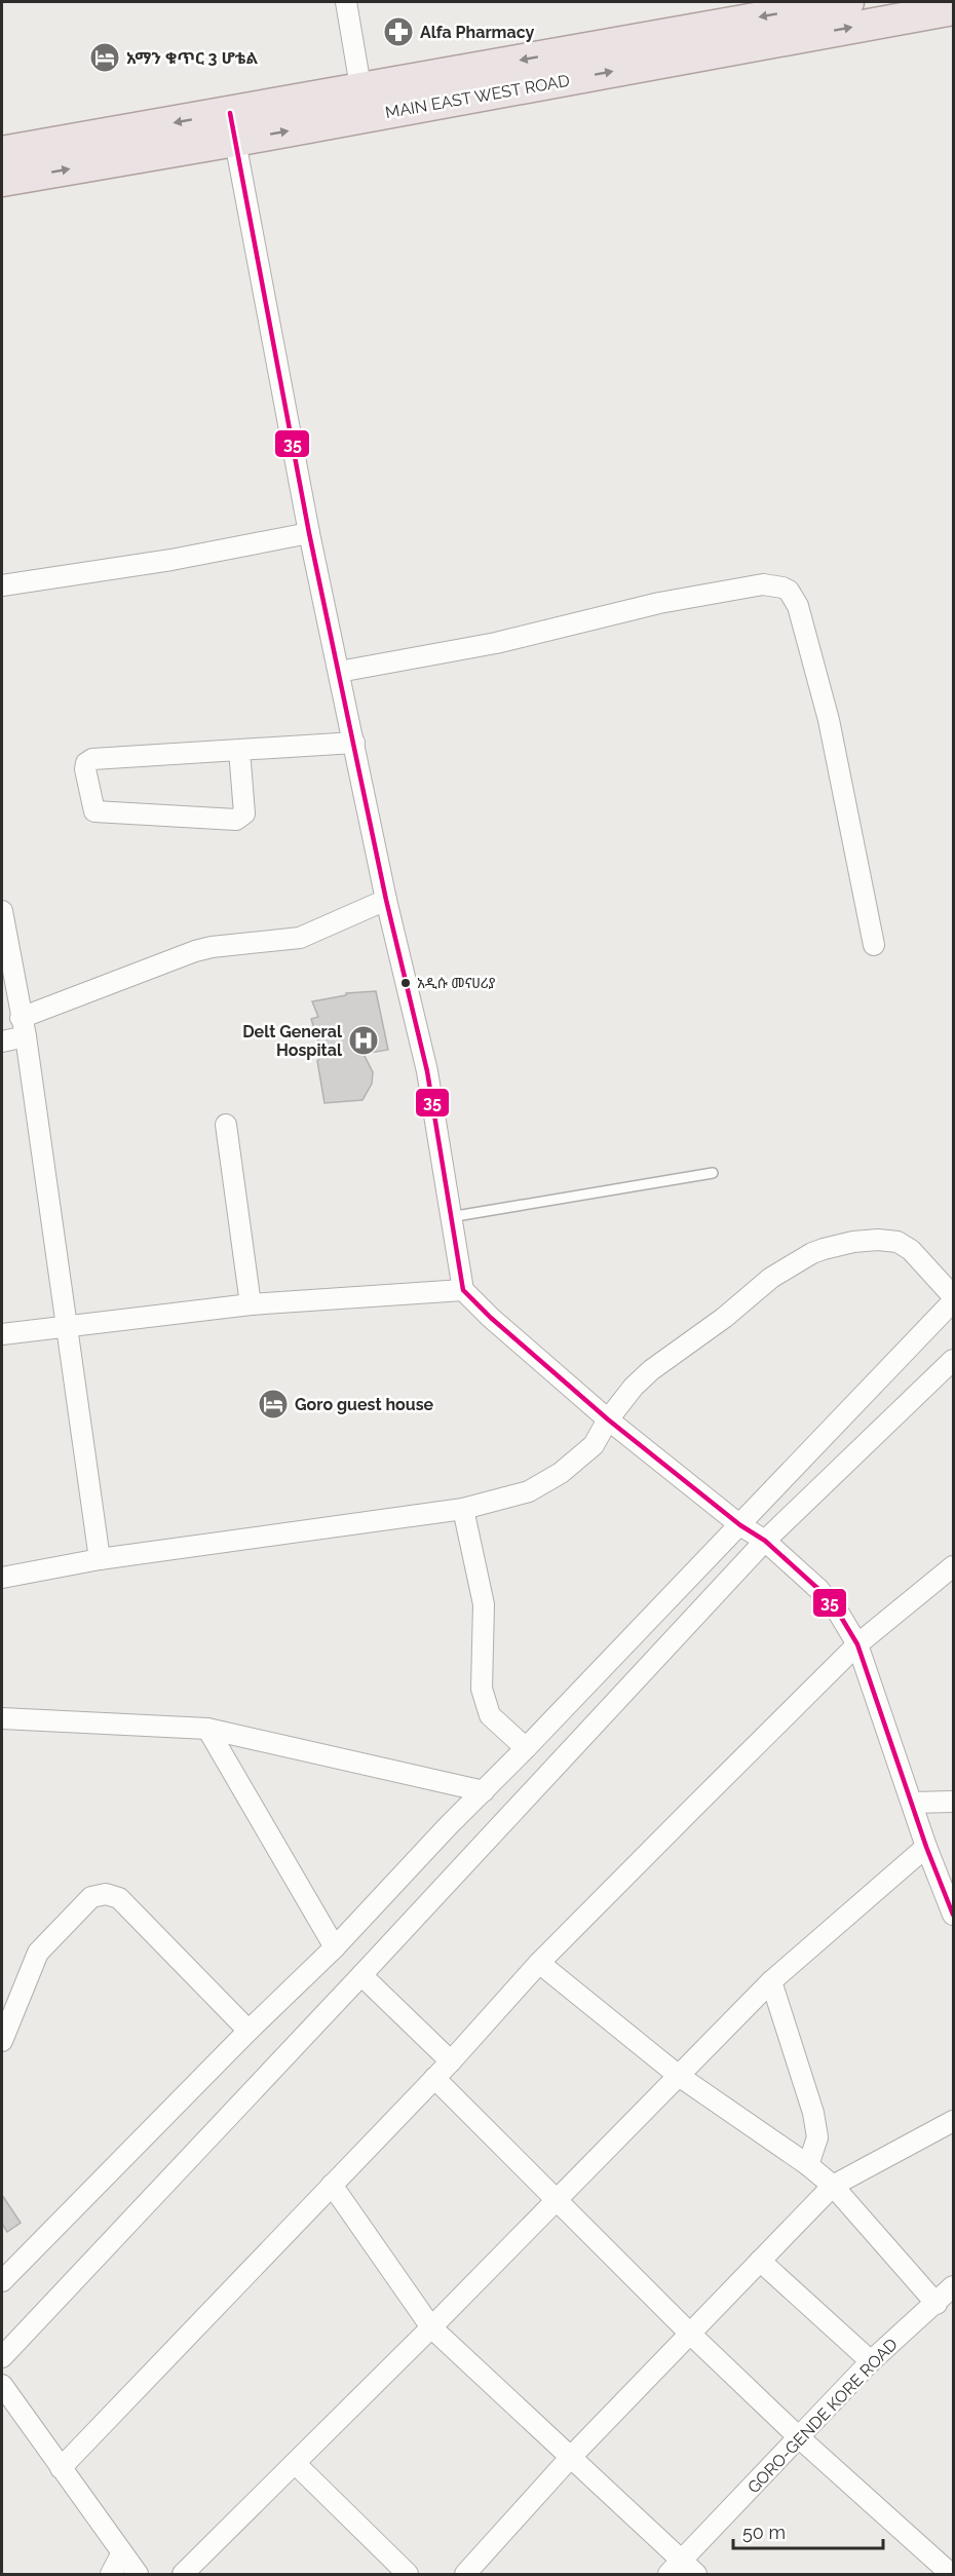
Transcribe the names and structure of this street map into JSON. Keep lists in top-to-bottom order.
{
  "streets": {
    "main road": ["MAIN EAST WEST ROAD"],
    "street": ["GORO-GENDE KORE ROAD"]
  },
  "places": {
    "pharmacy": ["Alfa Pharmacy"],
    "hotel": ["አማን ቁጥር 3 ሆቴል", "Goro guest house"],
    "other": ["አዲሱ መናሀሪያ"],
    "hospital": ["Delt General Hospital"]
  },
  "lines": ["transit line 35"],
  "scale_bar": "50 m"
}
